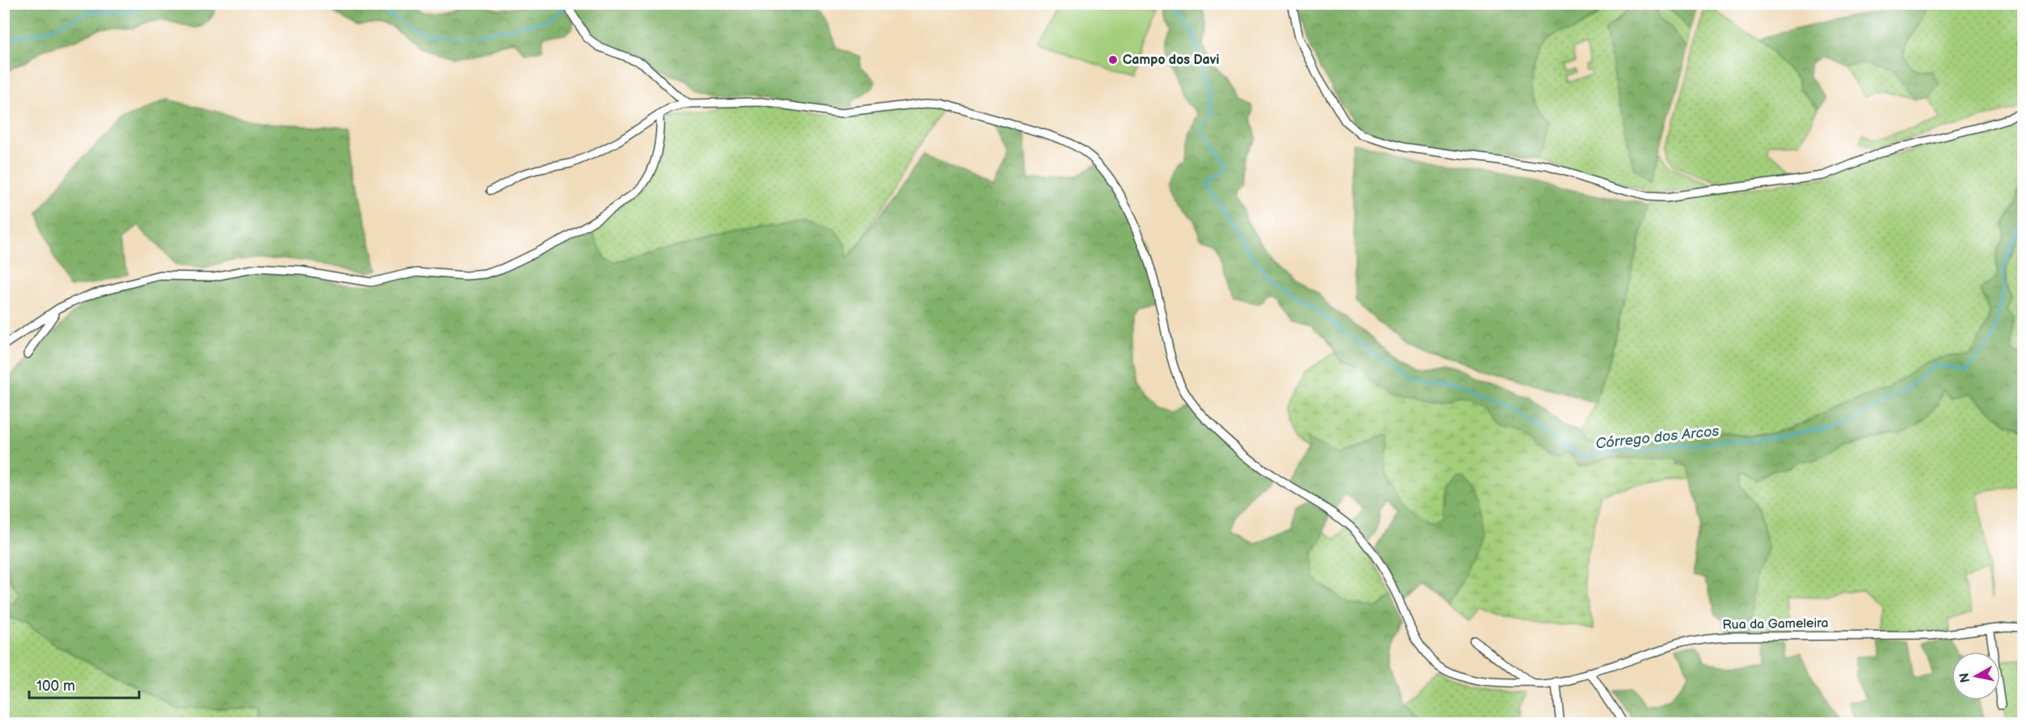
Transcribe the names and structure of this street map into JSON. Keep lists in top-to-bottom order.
{
  "streets": {
    "street": ["Rua da Gameleira"]
  },
  "water": ["Córrego dos Arcos"],
  "places": ["Campo dos Davi"],
  "scale_bar": "100 m",
  "north": "left"
}
